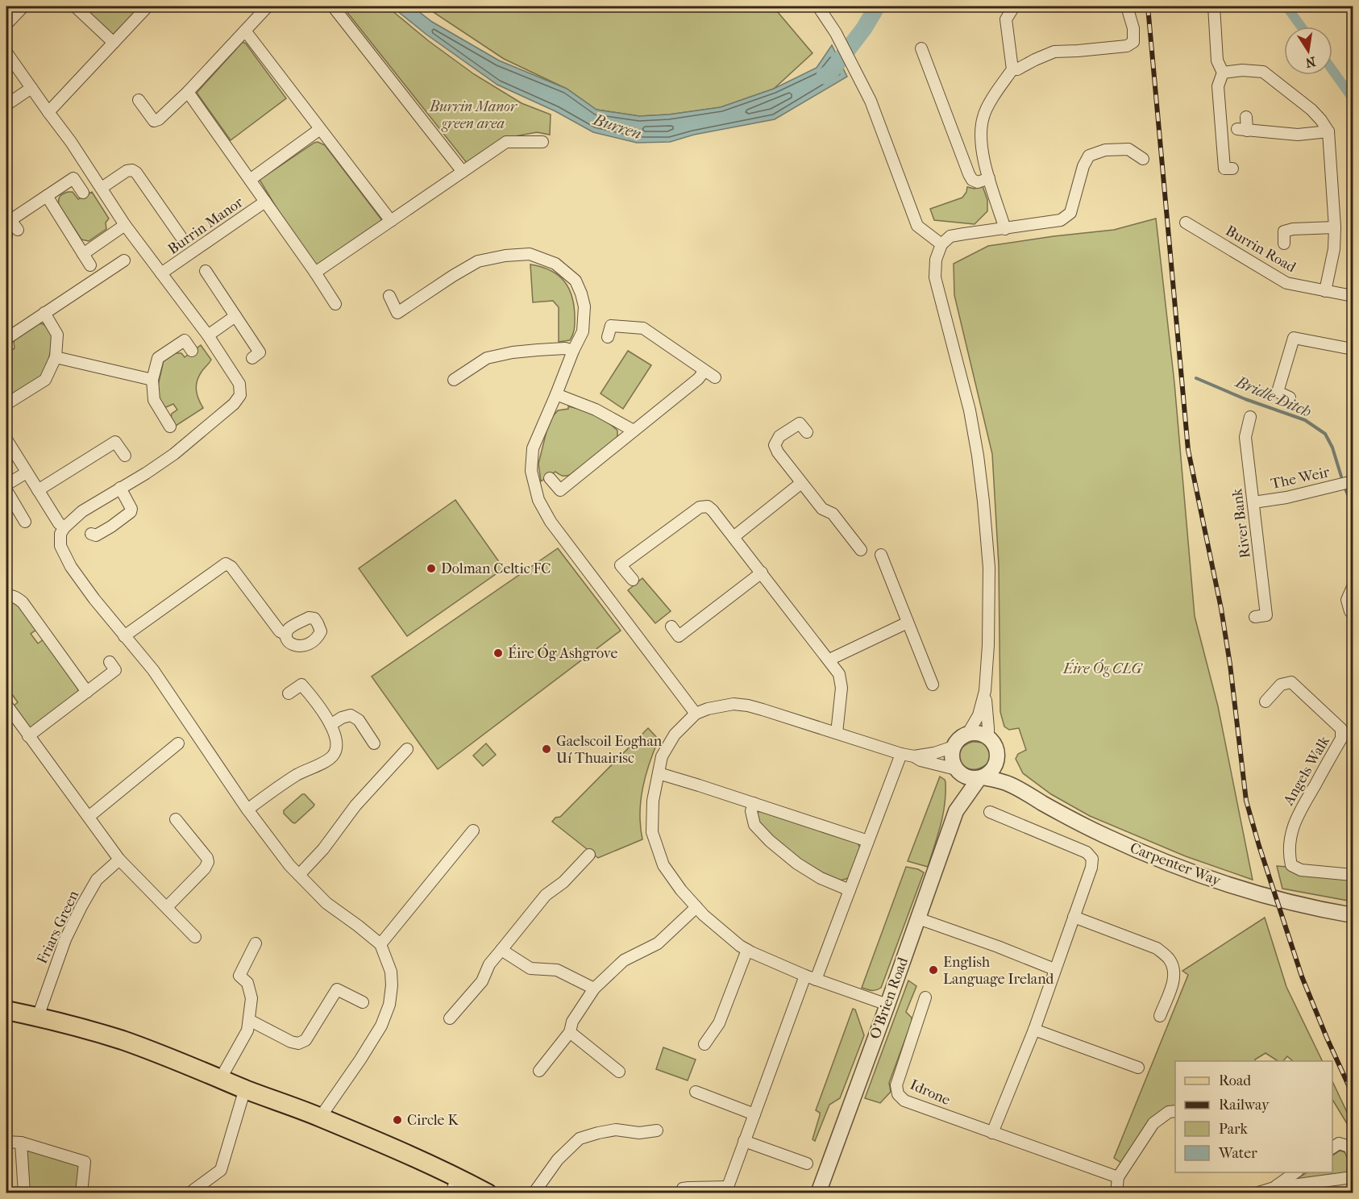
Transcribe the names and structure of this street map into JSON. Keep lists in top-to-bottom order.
{
  "streets": {
    "street": [
      "Burrin Manor",
      "Burrin Road",
      "The Weir",
      "River Bank",
      "Angels Walk",
      "Carpenter Way",
      "Friars Green",
      "O'Brien Road",
      "Idrone"
    ]
  },
  "crossings": [
    ["The Weir", "River Bank"],
    ["Carpenter Way", "O'Brien Road"]
  ],
  "water": ["Burren", "Bridle Ditch"],
  "parks": ["Burrin Manor green area", "Éire Óg CLG"],
  "places": [
    "Dolman Celtic FC",
    "Éire Óg Ashgrove",
    "Gaelscoil Eoghan Uí Thuairisc",
    "English Language Ireland",
    "Circle K"
  ],
  "legend": [
    "Road",
    "Railway",
    "Park",
    "Water"
  ],
  "north": "bottom"
}
